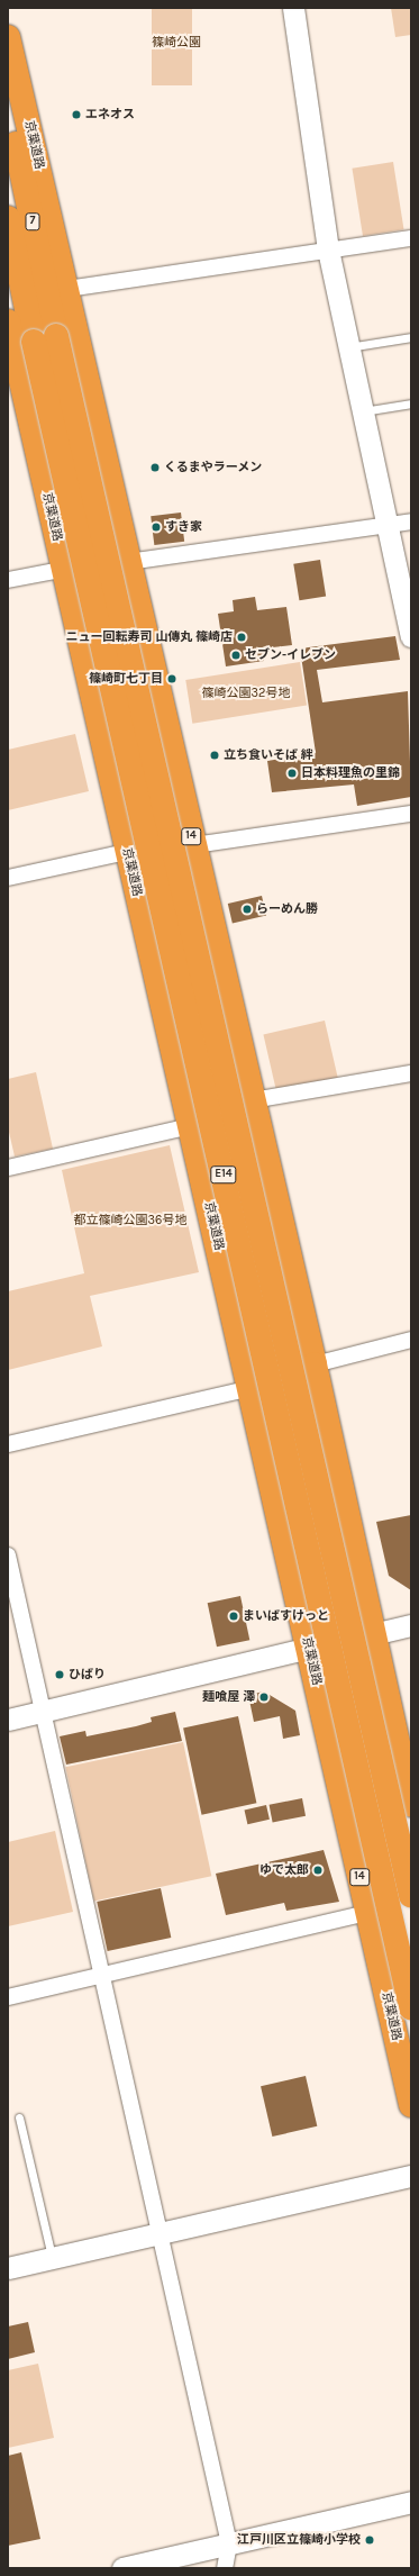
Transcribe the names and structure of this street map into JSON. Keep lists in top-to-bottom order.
{
  "streets": {
    "highway": [
      "京葉道路",
      "7",
      "14",
      "E14"
    ]
  },
  "crossings": [
    ["京葉道路", "7"],
    ["京葉道路", "E14"],
    ["7", "E14"]
  ],
  "parks": ["篠崎公園", "篠崎公園32号地", "都立篠崎公園36号地"],
  "places": [
    "エネオス",
    "くるまやラーメン",
    "すき家",
    "ニュー回転寿司 山傳丸 篠崎店",
    "セブン-イレブン",
    "篠崎町七丁目",
    "立ち食いそば 絆",
    "日本料理魚の里錦",
    "らーめん勝",
    "まいばすけっと",
    "ひばり",
    "麺喰屋 澤",
    "ゆで太郎",
    "江戸川区立篠崎小学校"
  ]
}
